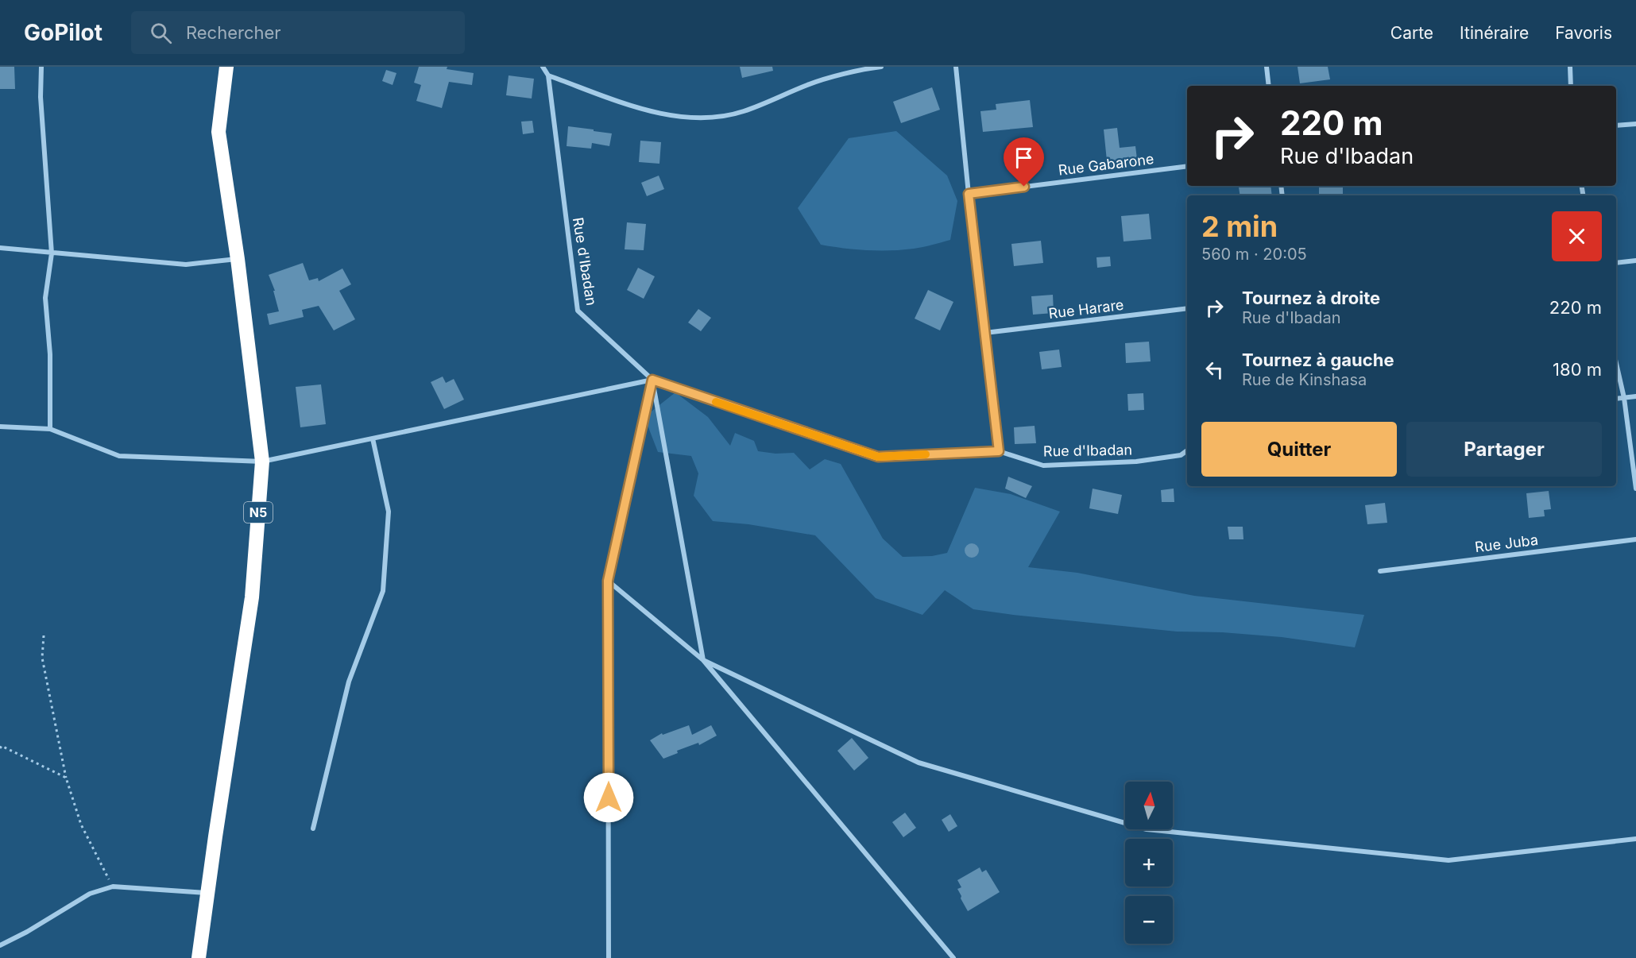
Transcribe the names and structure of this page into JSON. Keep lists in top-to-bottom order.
{
  "streets": {
    "highway": ["N5"],
    "street": [
      "Rue Gabarone",
      "Rue d'Ibadan",
      "Rue Harare",
      "Rue Juba"
    ]
  },
  "north": "top",
  "page": {
    "header": "GoPilot",
    "search": "Rechercher",
    "nav": ["Carte", "Itinéraire", "Favoris"],
    "turn": ["220 m", "Rue d'Ibadan"],
    "heading": ["2 min", "560 m · 20:05"],
    "list": [
      {
        "name": "Tournez à droite",
        "note": "Rue d'Ibadan",
        "value": "220 m"
      },
      {
        "name": "Tournez à gauche",
        "note": "Rue de Kinshasa",
        "value": "180 m"
      }
    ],
    "buttons": ["Quitter", "Partager"],
    "map_buttons": ["+", "−"]
  }
}
